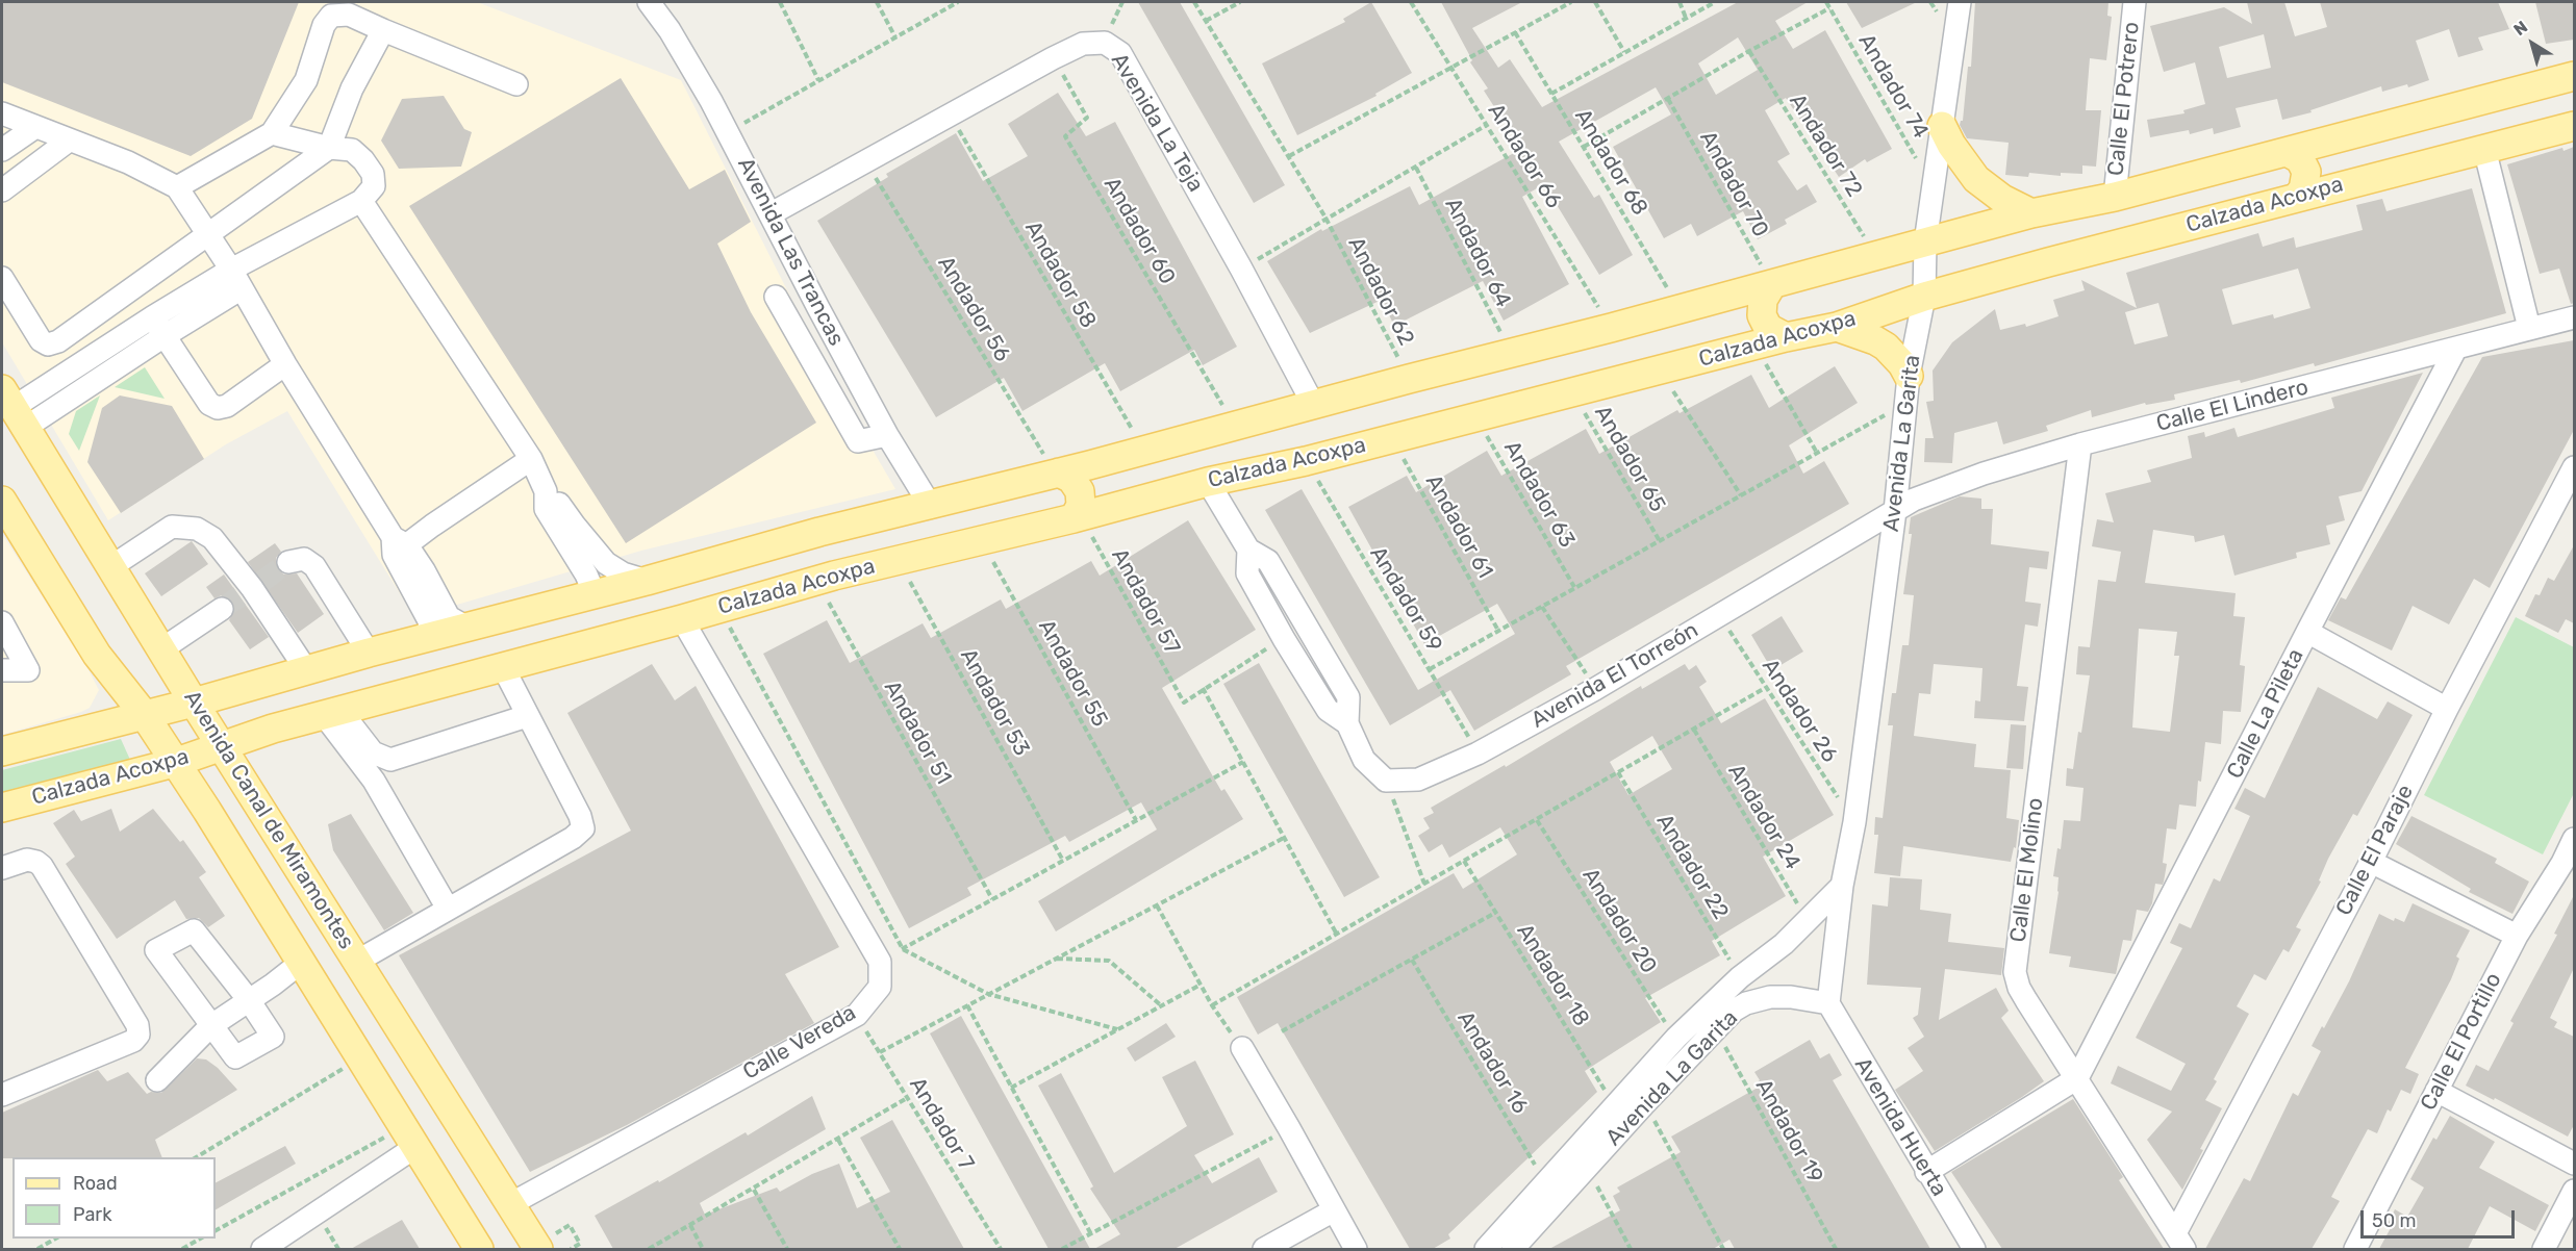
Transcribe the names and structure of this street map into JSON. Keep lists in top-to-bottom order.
{
  "streets": {
    "main road": ["Calzada Acoxpa", "Avenida Canal de Miramontes"],
    "street": [
      "Calle El Potrero",
      "Avenida La Teja",
      "Avenida Las Trancas",
      "Calle El Lindero",
      "Avenida La Garita",
      "Avenida El Torreón",
      "Calle La Pileta",
      "Calle El Paraje",
      "Calle El Molino",
      "Calle El Portillo",
      "Calle Vereda",
      "Avenida Huerta"
    ],
    "path": [
      "Andador 74",
      "Andador 72",
      "Andador 66",
      "Andador 68",
      "Andador 70",
      "Andador 60",
      "Andador 64",
      "Andador 58",
      "Andador 62",
      "Andador 56",
      "Andador 65",
      "Andador 63",
      "Andador 61",
      "Andador 59",
      "Andador 57",
      "Andador 55",
      "Andador 53",
      "Andador 26",
      "Andador 51",
      "Andador 24",
      "Andador 22",
      "Andador 20",
      "Andador 18",
      "Andador 16",
      "Andador 7",
      "Andador 19"
    ]
  },
  "crossings": [
    ["Andador 74", "Avenida La Garita"],
    ["Calle El Potrero", "Calzada Acoxpa"],
    ["Avenida La Teja", "Calzada Acoxpa"],
    ["Avenida La Teja", "Andador 60"],
    ["Avenida La Teja", "Avenida Las Trancas"],
    ["Avenida La Teja", "Andador 58"],
    ["Avenida La Teja", "Andador 56"],
    ["Andador 72", "Calzada Acoxpa"],
    ["Andador 66", "Calzada Acoxpa"],
    ["Andador 68", "Calzada Acoxpa"],
    ["Andador 70", "Calzada Acoxpa"],
    ["Calzada Acoxpa", "Andador 60"],
    ["Calzada Acoxpa", "Avenida Las Trancas"],
    ["Calzada Acoxpa", "Andador 64"],
    ["Calzada Acoxpa", "Andador 58"],
    ["Calzada Acoxpa", "Andador 62"],
    ["Calzada Acoxpa", "Andador 56"],
    ["Calzada Acoxpa", "Avenida La Garita"],
    ["Calzada Acoxpa", "Andador 65"],
    ["Calzada Acoxpa", "Andador 63"],
    ["Calzada Acoxpa", "Andador 61"],
    ["Calzada Acoxpa", "Andador 59"],
    ["Calzada Acoxpa", "Andador 57"],
    ["Calzada Acoxpa", "Andador 55"],
    ["Calzada Acoxpa", "Andador 53"],
    ["Calzada Acoxpa", "Andador 51"],
    ["Calzada Acoxpa", "Avenida Canal de Miramontes"],
    ["Calle El Lindero", "Avenida La Garita"],
    ["Calle El Lindero", "Avenida El Torreón"],
    ["Calle El Lindero", "Calle La Pileta"],
    ["Calle El Lindero", "Calle El Molino"],
    ["Avenida La Garita", "Avenida El Torreón"],
    ["Avenida La Garita", "Andador 26"],
    ["Avenida La Garita", "Andador 24"],
    ["Avenida La Garita", "Andador 22"],
    ["Avenida La Garita", "Andador 20"],
    ["Avenida La Garita", "Andador 18"],
    ["Avenida La Garita", "Andador 16"],
    ["Avenida La Garita", "Avenida Huerta"],
    ["Avenida La Garita", "Andador 19"],
    ["Andador 59", "Avenida El Torreón"],
    ["Avenida El Torreón", "Andador 26"],
    ["Calle La Pileta", "Calle El Molino"],
    ["Avenida Canal de Miramontes", "Calle Vereda"],
    ["Calle El Paraje", "Calle El Molino"],
    ["Calle Vereda", "Andador 7"]
  ],
  "legend": ["Road", "Park"],
  "scale_bar": "50 m",
  "north": "top left"
}
